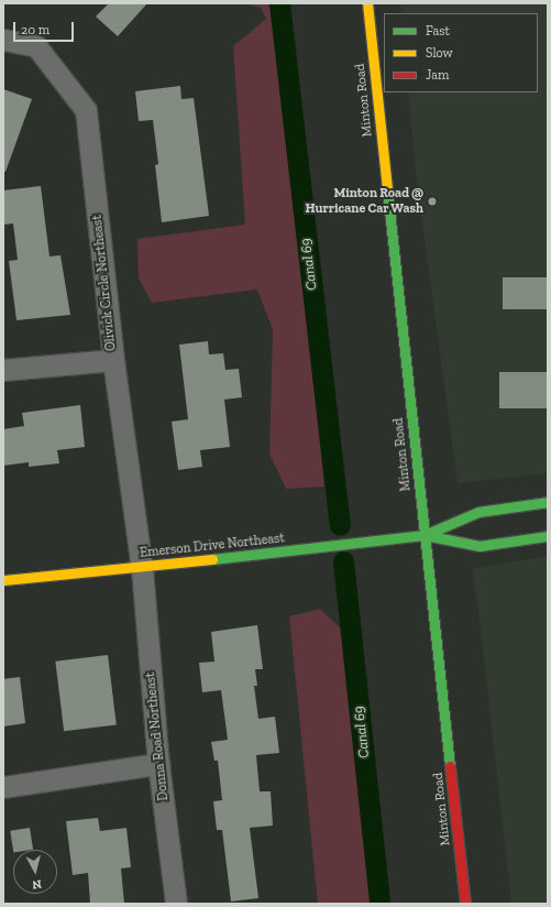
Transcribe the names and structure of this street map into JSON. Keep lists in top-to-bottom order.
{
  "streets": {
    "main road": ["Minton Road", "Emerson Drive Northeast"],
    "street": ["Olivick Circle Northeast", "Donna Road Northeast"]
  },
  "crossings": [
    ["Minton Road", "Emerson Drive Northeast"],
    ["Olivick Circle Northeast", "Emerson Drive Northeast"],
    ["Olivick Circle Northeast", "Donna Road Northeast"],
    ["Emerson Drive Northeast", "Donna Road Northeast"]
  ],
  "water": ["Canal 69"],
  "places": ["Minton Road @ Hurricane Car Wash"],
  "legend": ["Fast", "Slow", "Jam"],
  "scale_bar": "20 m",
  "north": "bottom"
}
